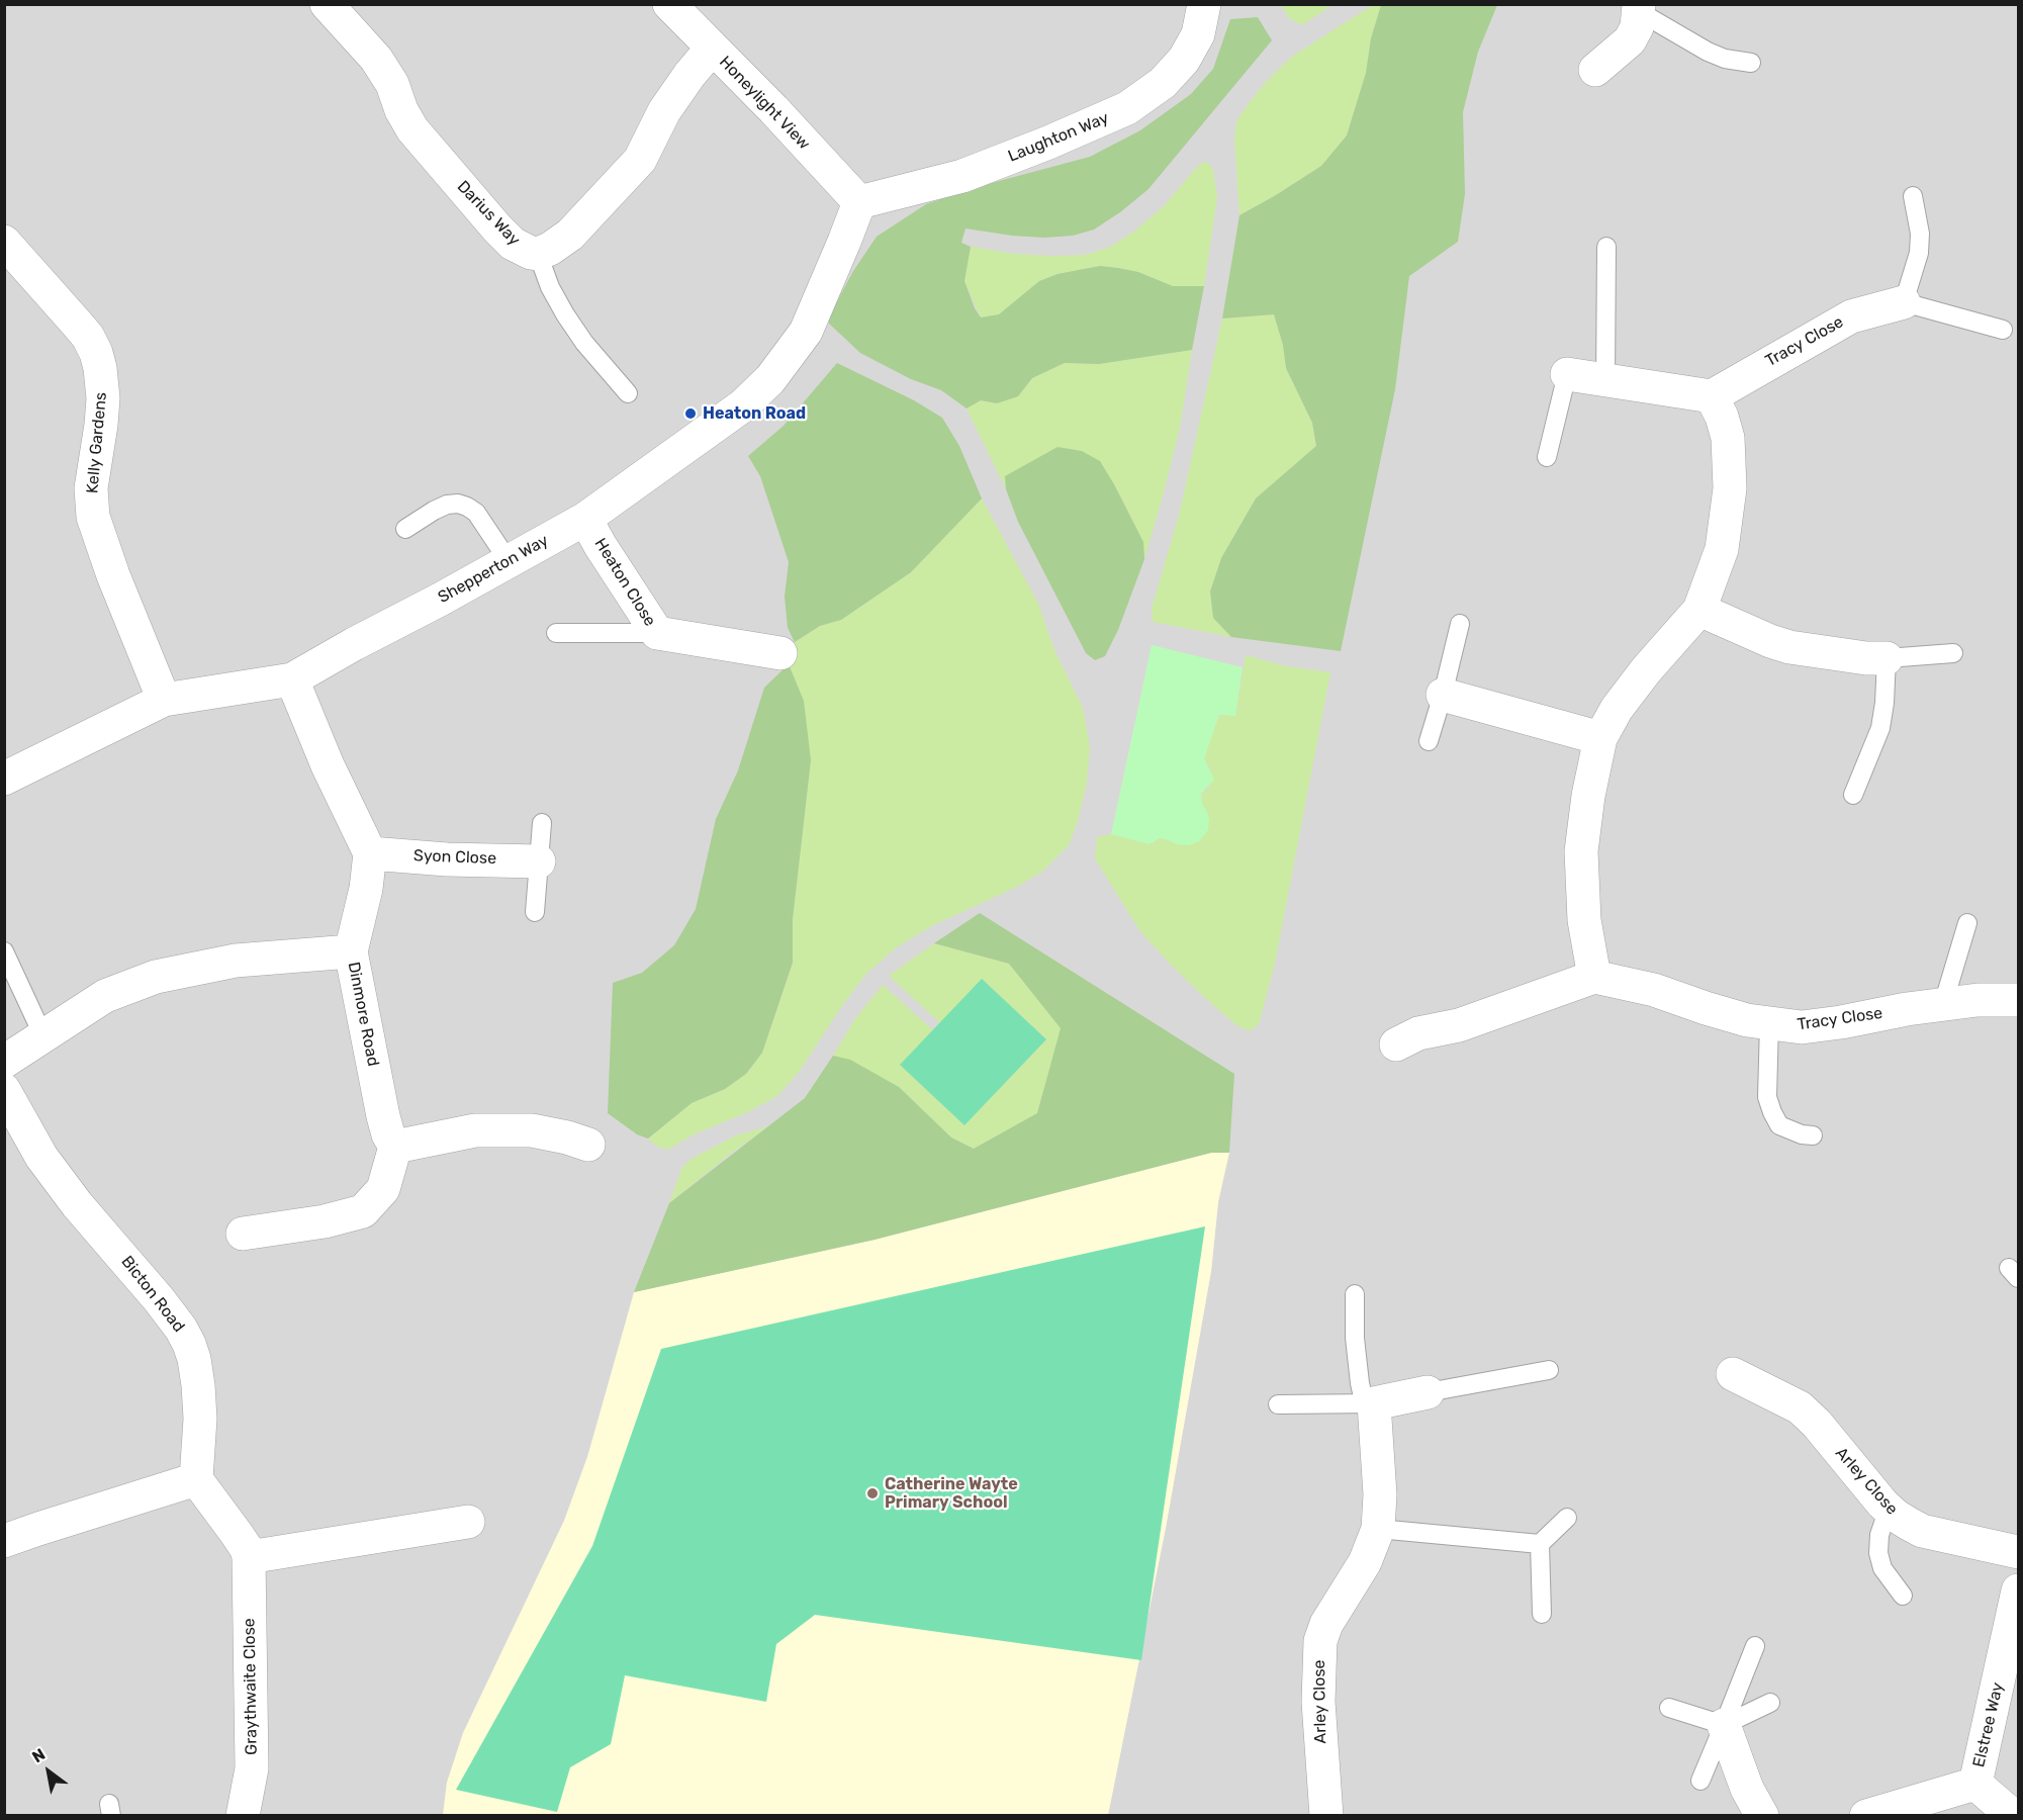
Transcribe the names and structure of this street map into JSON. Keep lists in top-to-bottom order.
{
  "streets": {
    "street": [
      "Honeylight View",
      "Laughton Way",
      "Darius Way",
      "Tracy Close",
      "Kelly Gardens",
      "Shepperton Way",
      "Heaton Close",
      "Syon Close",
      "Dinmore Road",
      "Bicton Road",
      "Arley Close",
      "Graythwaite Close",
      "Elstree Way"
    ]
  },
  "crossings": [
    ["Honeylight View", "Laughton Way"],
    ["Honeylight View", "Darius Way"],
    ["Honeylight View", "Shepperton Way"],
    ["Laughton Way", "Shepperton Way"],
    ["Kelly Gardens", "Shepperton Way"],
    ["Shepperton Way", "Heaton Close"],
    ["Syon Close", "Dinmore Road"],
    ["Bicton Road", "Graythwaite Close"]
  ],
  "places": ["Heaton Road", "Catherine Wayte Primary School"],
  "north": "top left"
}
